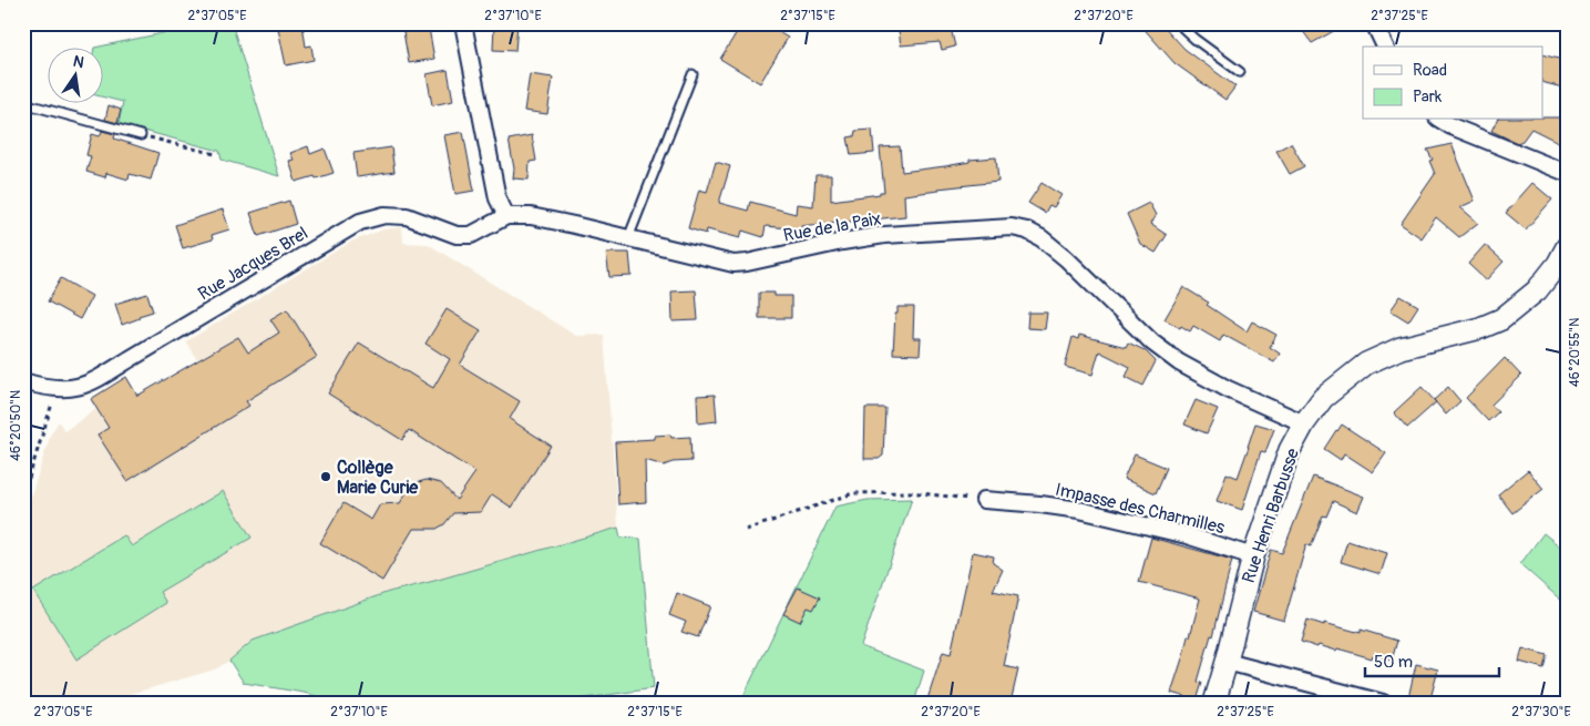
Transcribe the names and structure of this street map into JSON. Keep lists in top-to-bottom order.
{
  "streets": {
    "street": [
      "Rue de la Paix",
      "Rue Jacques Brel",
      "Impasse des Charmilles",
      "Rue Henri Barbusse"
    ]
  },
  "crossings": [
    ["Rue de la Paix", "Rue Jacques Brel"],
    ["Rue de la Paix", "Rue Henri Barbusse"],
    ["Impasse des Charmilles", "Rue Henri Barbusse"]
  ],
  "places": ["Collège Marie Curie"],
  "legend": ["Road", "Park"],
  "scale_bar": "50 m",
  "north": "top",
  "coordinates": [
    "2°37'05\"E",
    "2°37'10\"E",
    "2°37'15\"E",
    "2°37'20\"E",
    "2°37'25\"E",
    "46°20'55\"N",
    "46°20'50\"N",
    "2°37'30\"E"
  ]
}
